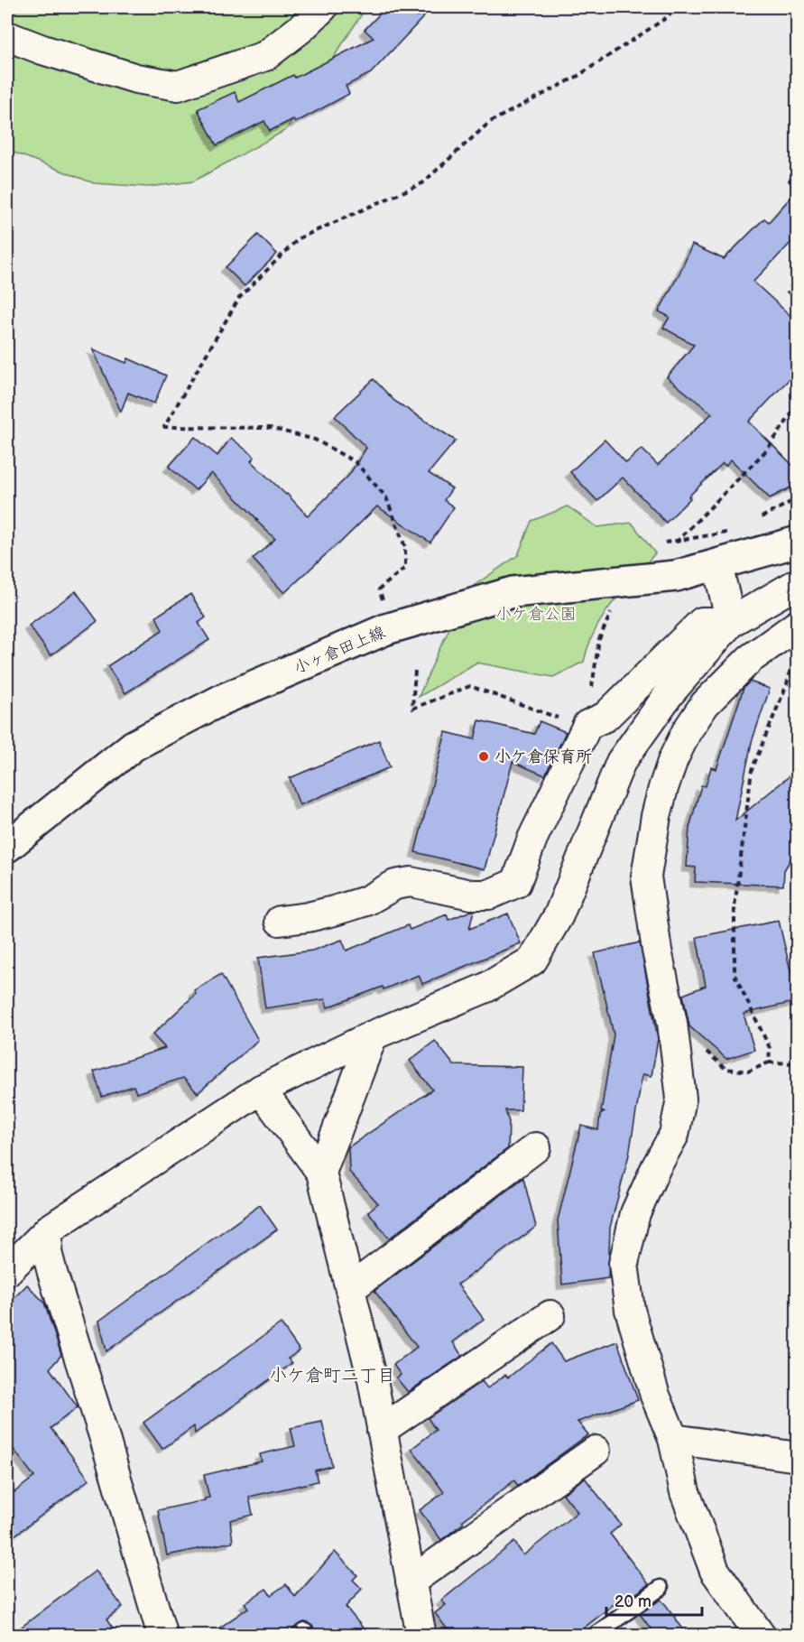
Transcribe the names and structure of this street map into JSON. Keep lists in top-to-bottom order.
{
  "streets": {
    "main road": ["小ヶ倉田上線"]
  },
  "districts": ["小ケ倉町二丁目"],
  "parks": ["小ケ倉公園"],
  "places": ["小ケ倉保育所"],
  "scale_bar": "20 m"
}
